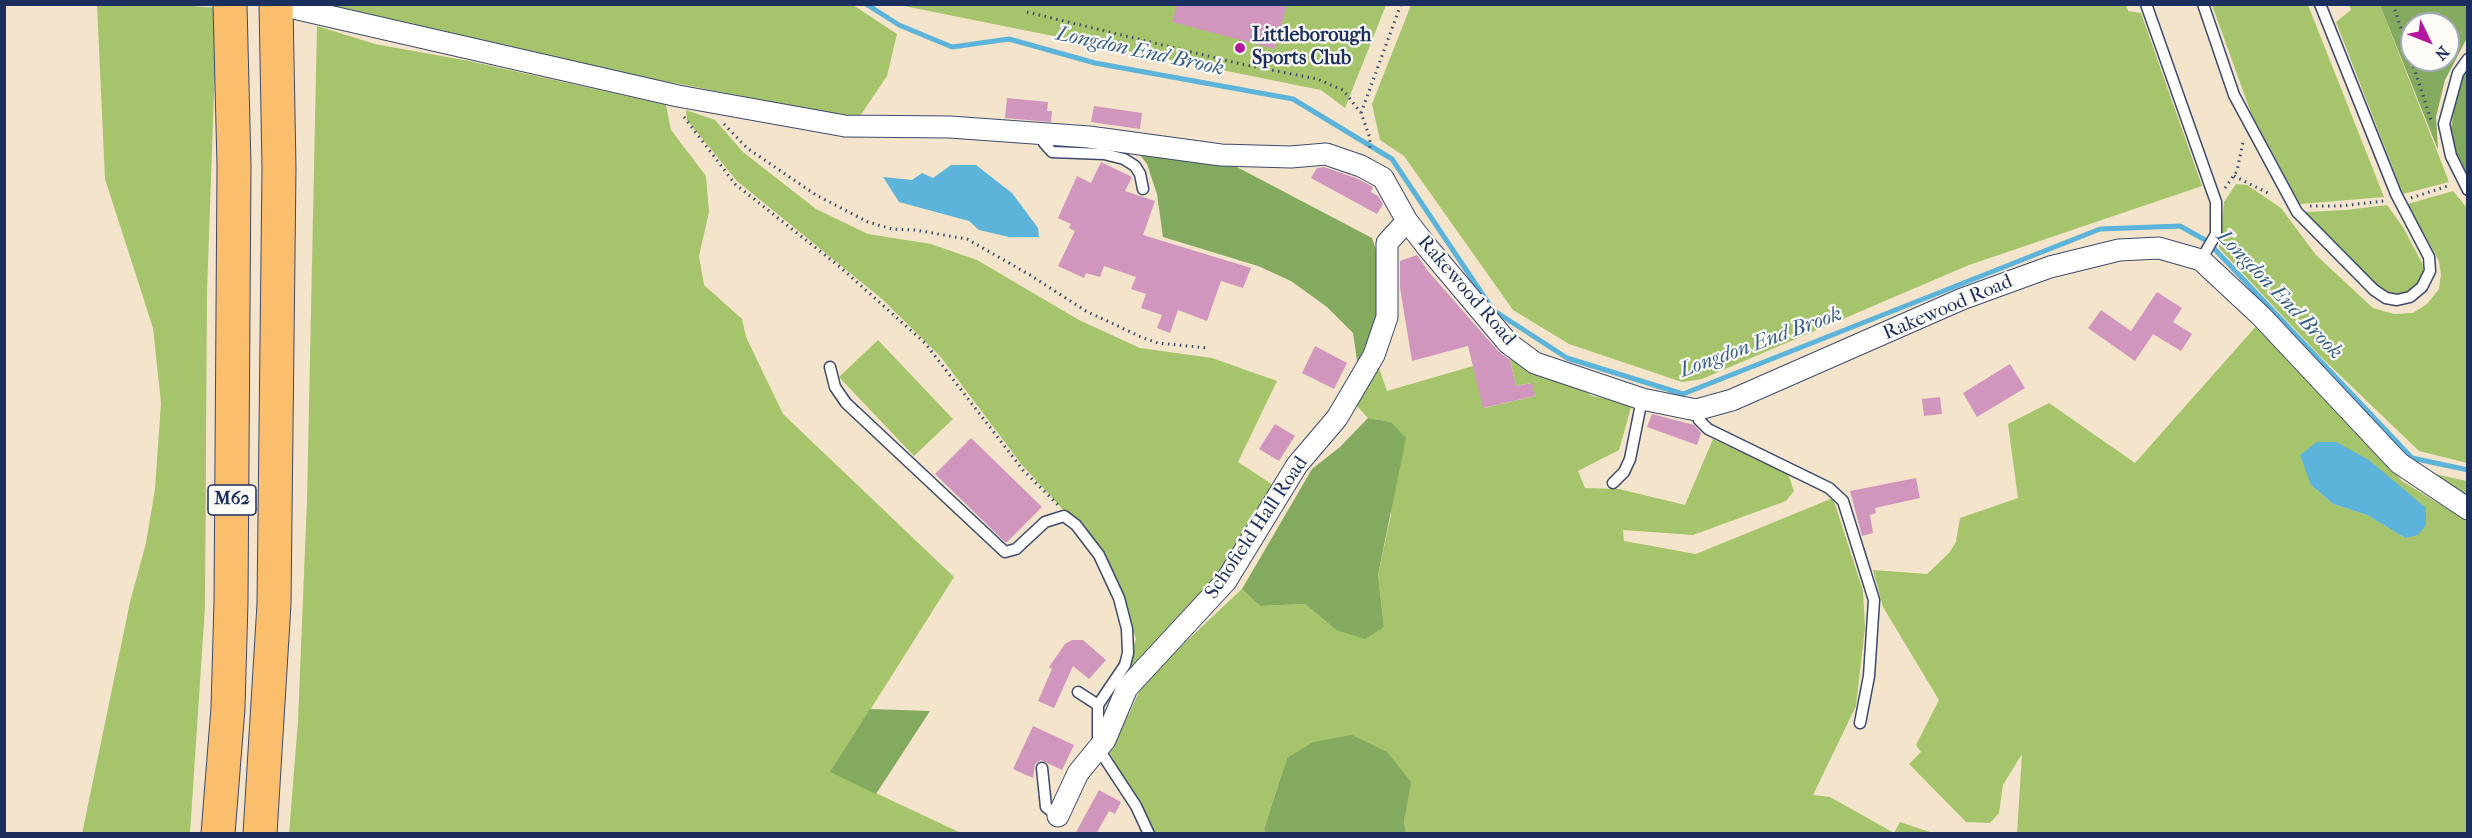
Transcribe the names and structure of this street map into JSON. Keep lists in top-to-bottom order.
{
  "streets": {
    "highway": ["M62"],
    "street": ["Rakewood Road", "Schofield Hall Road"]
  },
  "crossings": [
    ["Rakewood Road", "M62"],
    ["Rakewood Road", "Schofield Hall Road"]
  ],
  "water": ["Longdon End Brook"],
  "places": ["Littleborough Sports Club"],
  "north": "bottom right"
}
